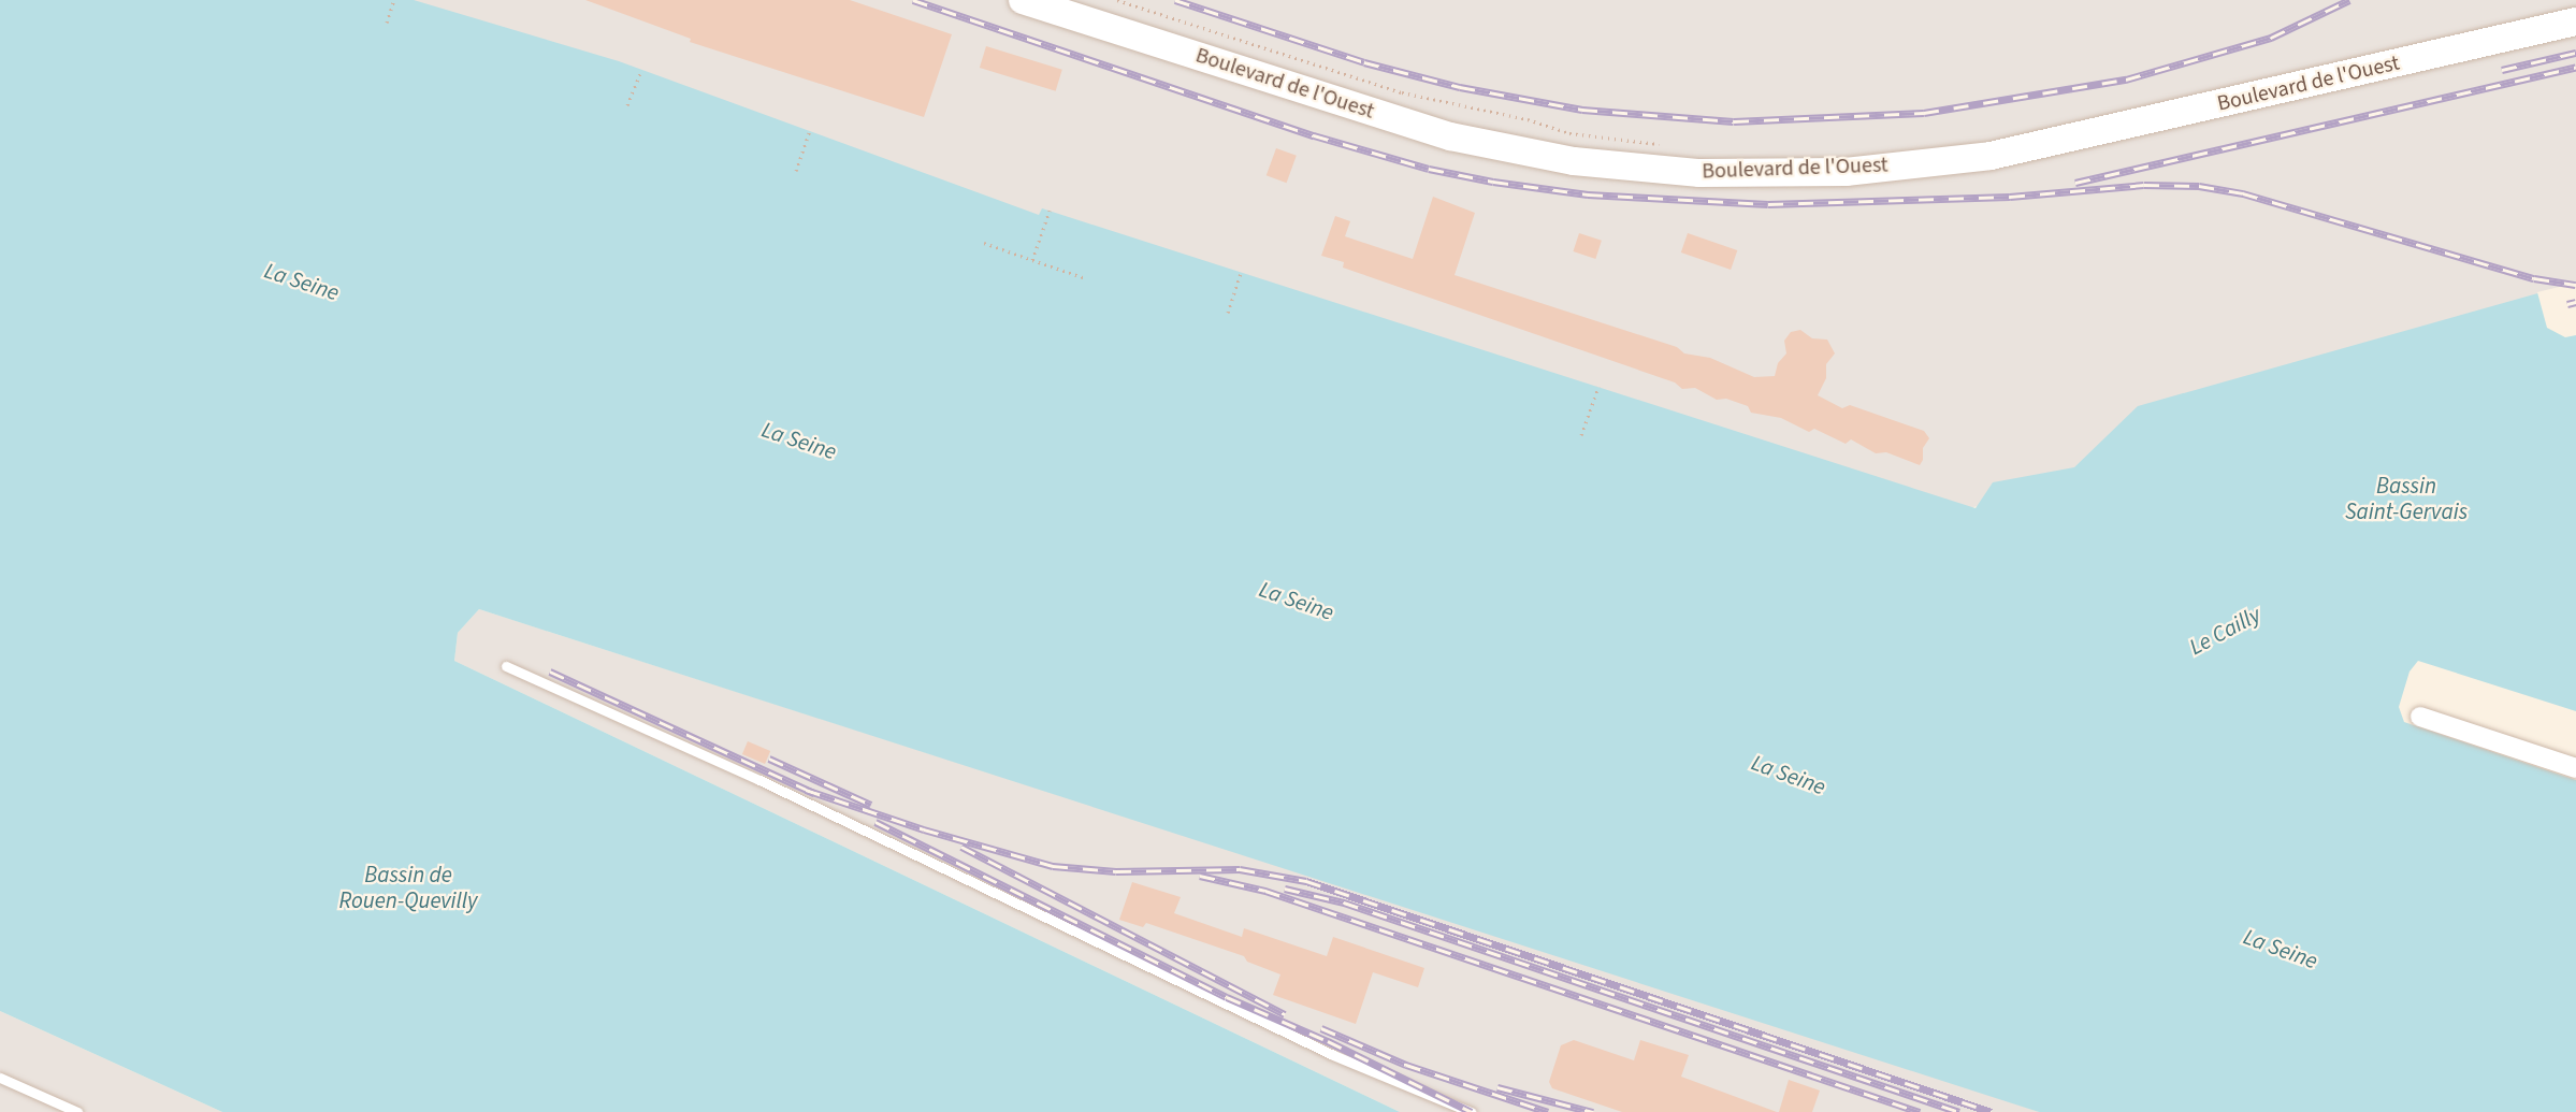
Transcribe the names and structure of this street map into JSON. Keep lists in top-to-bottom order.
{
  "streets": {
    "main road": ["Boulevard de l'Ouest"]
  },
  "water": [
    "La Seine",
    "Bassin Saint-Gervais",
    "Le Cailly",
    "Bassin de Rouen-Quevilly"
  ]
}
